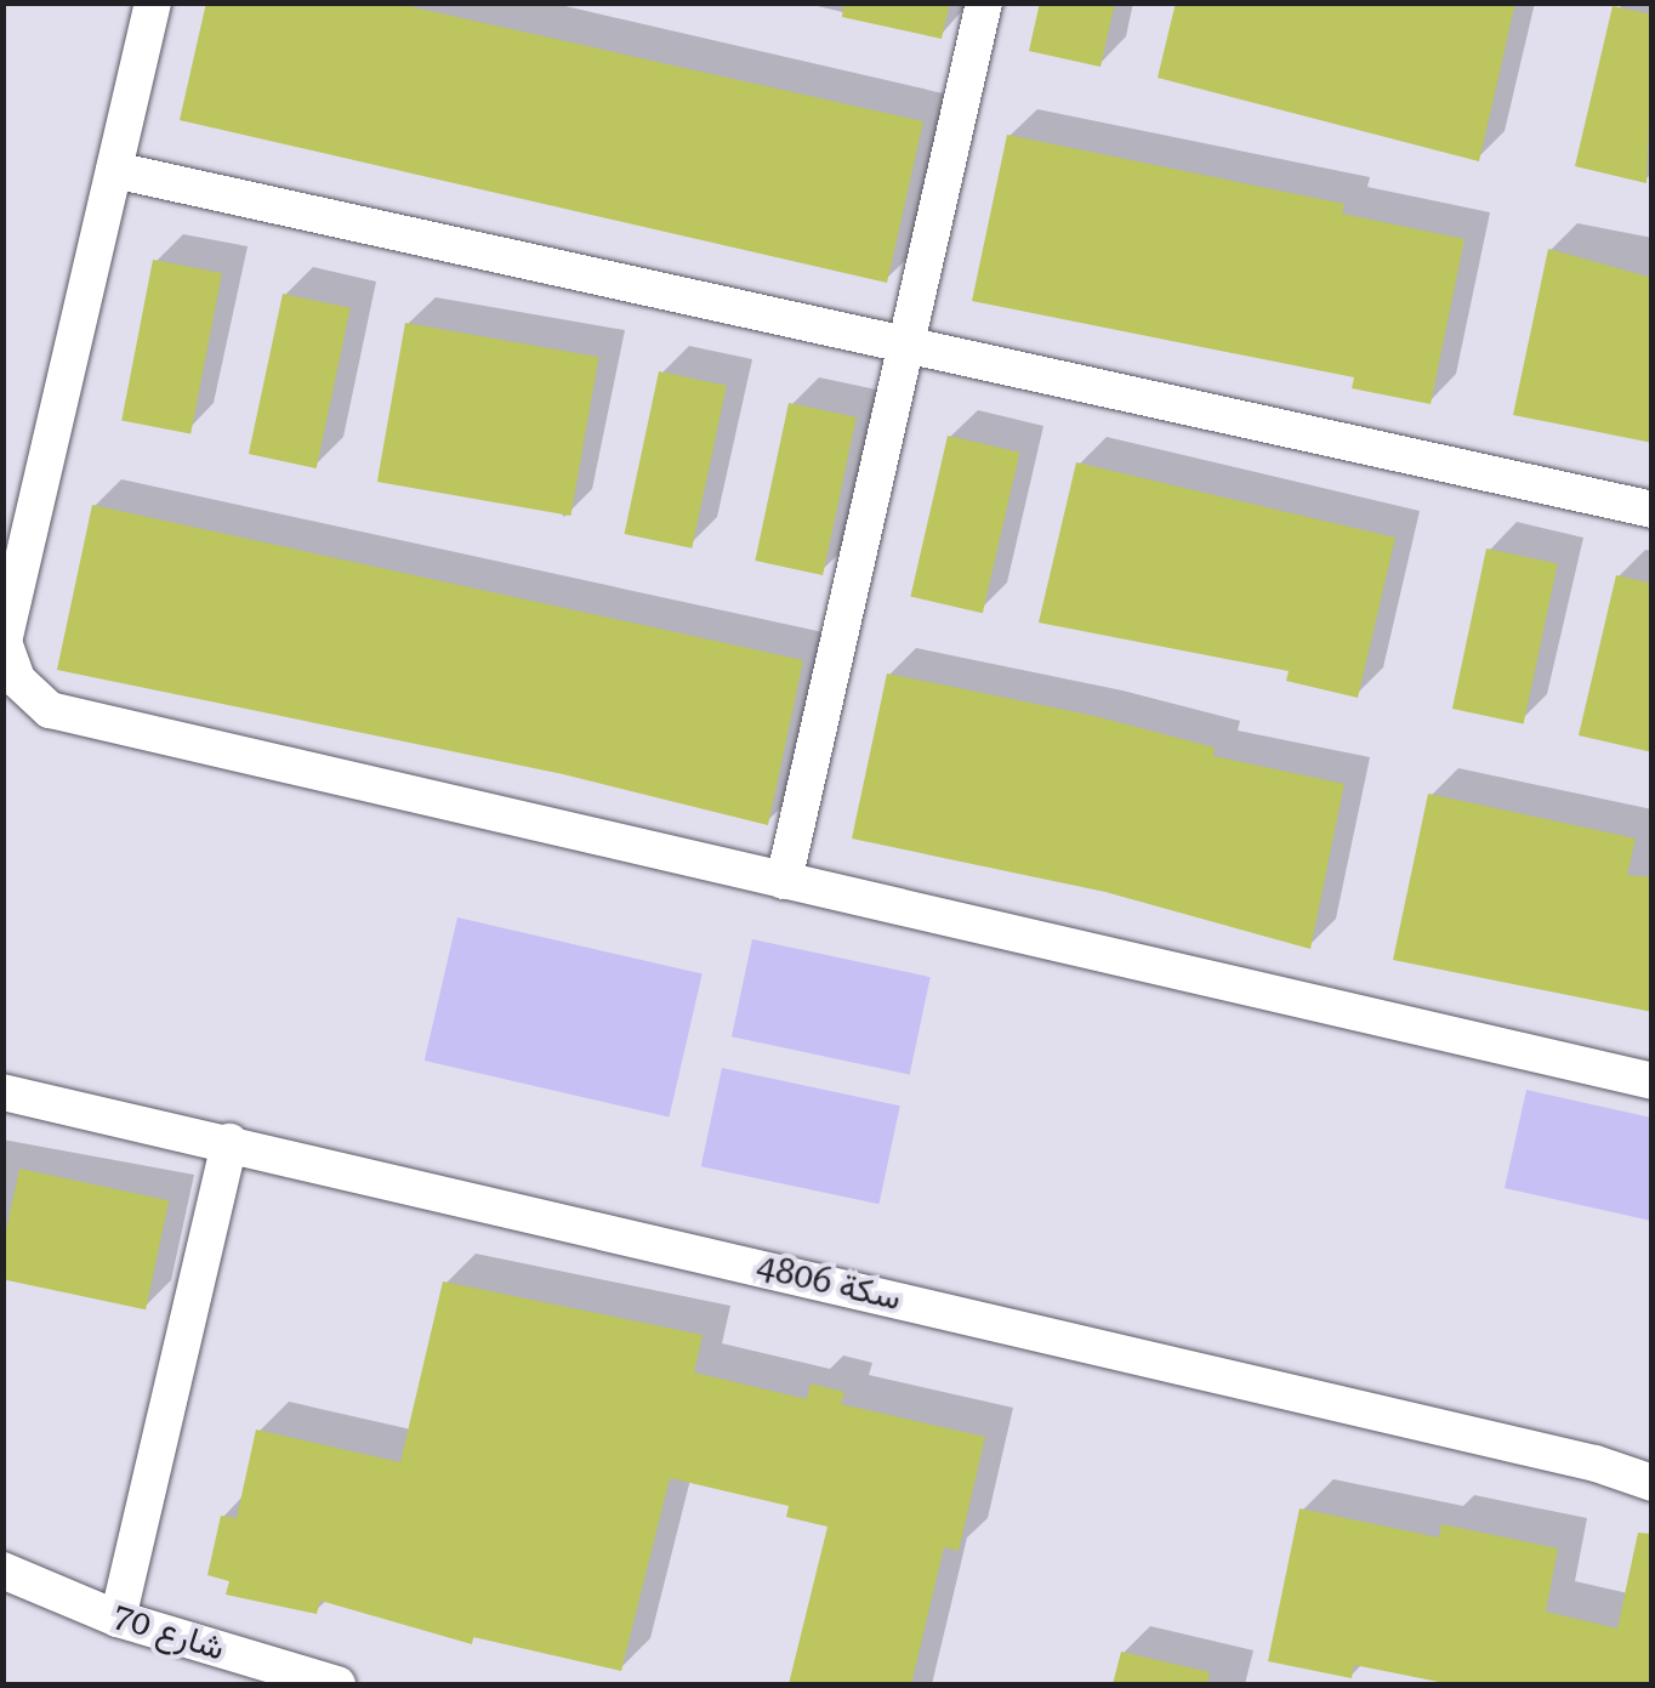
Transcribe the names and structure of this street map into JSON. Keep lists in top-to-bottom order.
{
  "streets": {
    "street": ["سكة 4806", "شارع 70"]
  }
}
